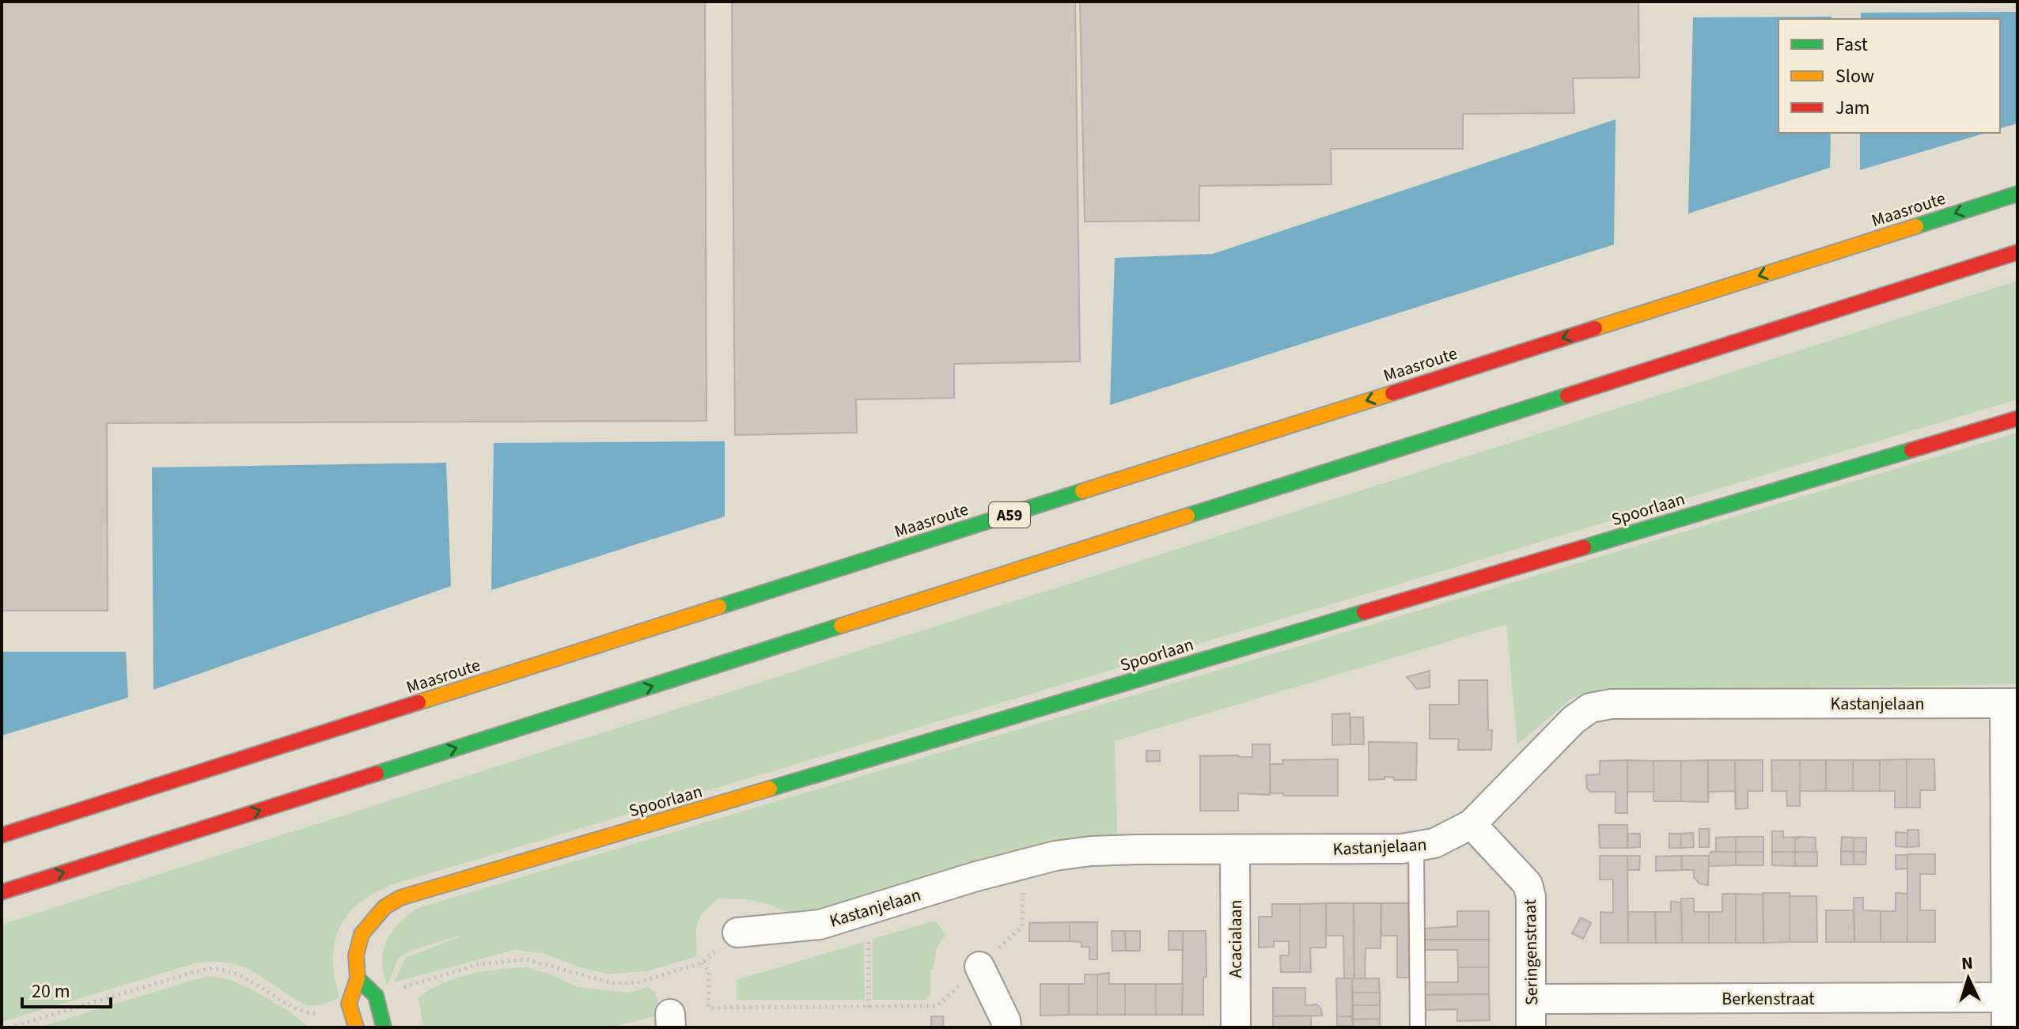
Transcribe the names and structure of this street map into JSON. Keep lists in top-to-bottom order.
{
  "streets": {
    "main road": ["Maasroute", "Spoorlaan", "A59"],
    "street": [
      "Kastanjelaan",
      "Acacialaan",
      "Seringenstraat",
      "Berkenstraat"
    ]
  },
  "crossings": [
    ["Kastanjelaan", "Acacialaan"],
    ["Kastanjelaan", "Seringenstraat"],
    ["Seringenstraat", "Berkenstraat"]
  ],
  "legend": ["Fast", "Slow", "Jam"],
  "scale_bar": "20 m",
  "north": "top"
}
